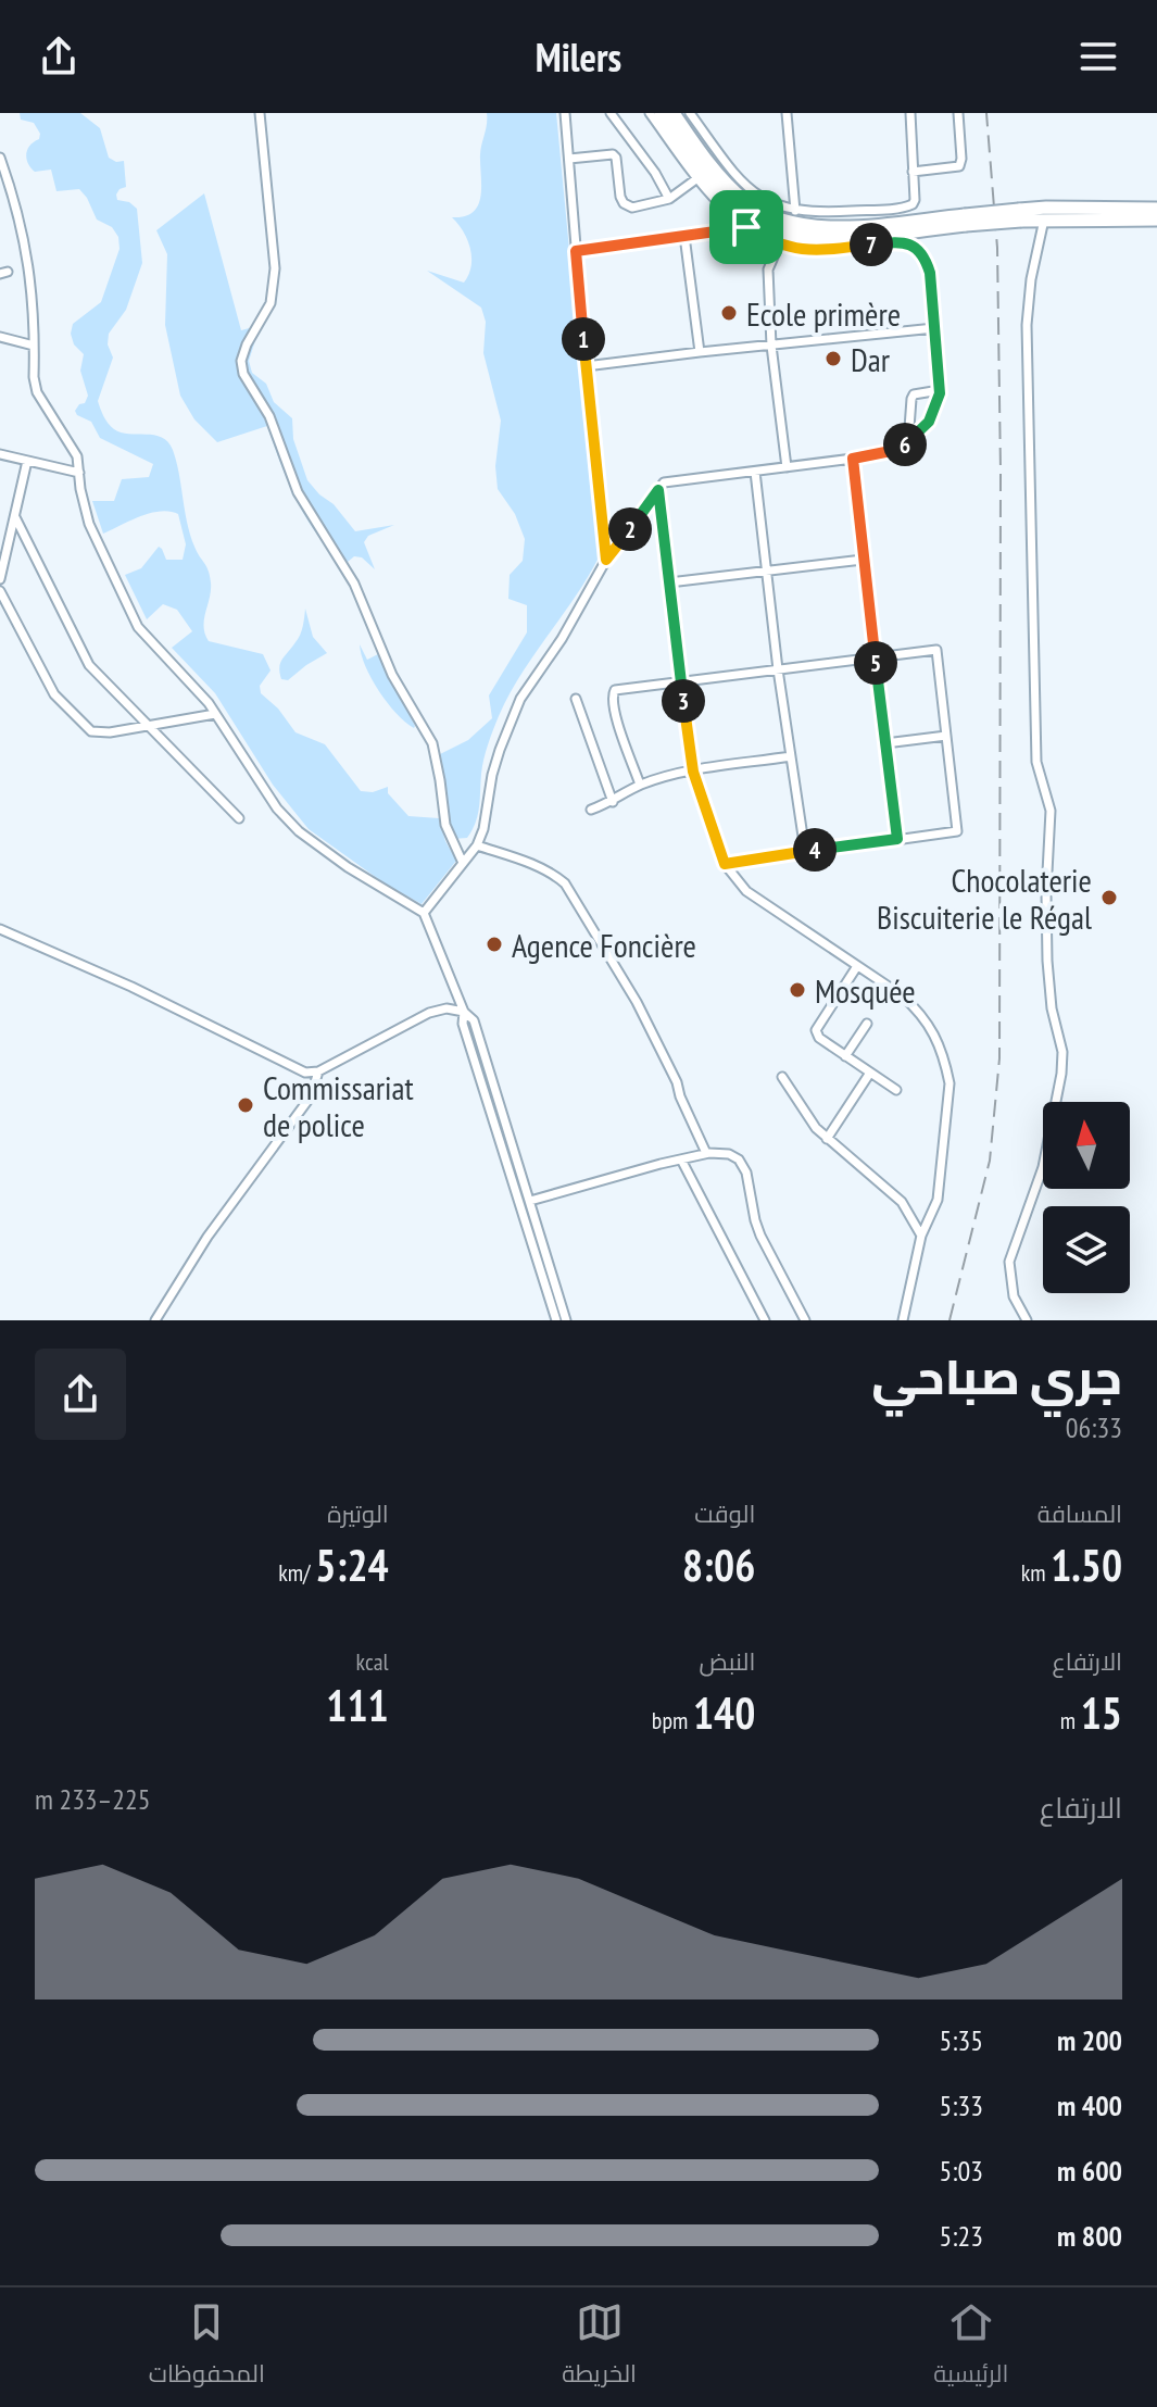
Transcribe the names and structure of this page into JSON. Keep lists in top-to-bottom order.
{
  "places": [
    "Ecole primère",
    "Dar",
    "Chocolaterie Biscuiterie le Régal",
    "Agence Foncière",
    "Mosquée",
    "Commissariat de police"
  ],
  "north": "top",
  "page": {
    "header": "Milers",
    "pins": [
      "7",
      "1",
      "6",
      "2",
      "5",
      "3",
      "4"
    ],
    "heading": ["جري صباحي", "06:33"],
    "stats": [
      ["المسافة", "1.50 km"],
      ["الوقت", "8:06"],
      ["الوتيرة", "5:24 /km"],
      ["الارتفاع", "15 m"],
      ["النبض", "140 bpm"],
      ["kcal", "111"]
    ],
    "chart": ["الارتفاع", "225–233 m"],
    "list": [
      {
        "name": "200 m",
        "note": "5:35"
      },
      {
        "name": "400 m",
        "note": "5:33"
      },
      {
        "name": "600 m",
        "note": "5:03"
      },
      {
        "name": "800 m",
        "note": "5:23"
      }
    ],
    "tabs": ["الرئيسية", "الخريطة", "المحفوظات"]
  }
}
